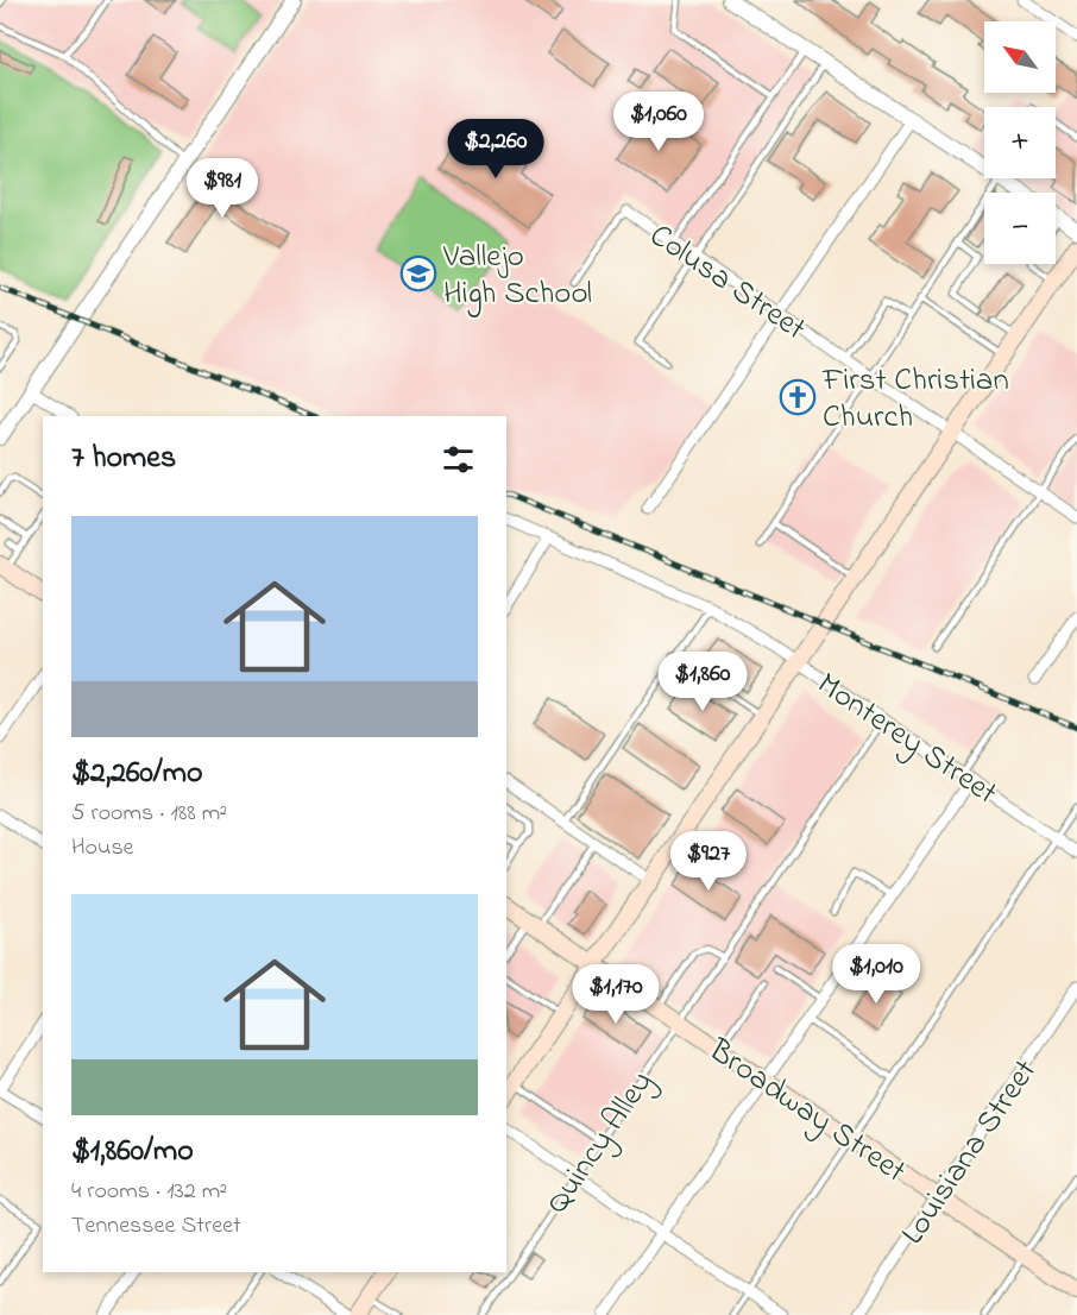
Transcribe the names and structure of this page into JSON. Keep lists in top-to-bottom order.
{
  "streets": {
    "main road": ["Broadway Street"],
    "street": ["Colusa Street", "Monterey Street", "Louisiana Street"],
    "lane": ["Quincy Alley"]
  },
  "crossings": [
    ["Monterey Street", "Quincy Alley"],
    ["Broadway Street", "Quincy Alley"],
    ["Broadway Street", "Louisiana Street"]
  ],
  "places": {
    "school or university": ["Vallejo High School"],
    "church": ["First Christian Church"]
  },
  "north": "top left",
  "page": {
    "map_buttons": ["+", "−"],
    "price": [
      "$1,060",
      "$2,260",
      "$981",
      "$1,860",
      "$927",
      "$1,010",
      "$1,170"
    ],
    "heading": "7 homes",
    "list": [
      {
        "name": "$2,260/mo",
        "note": "5 rooms · 188 m² · House"
      },
      {
        "name": "$1,860/mo",
        "note": "4 rooms · 132 m² · Tennessee Street"
      }
    ]
  }
}
